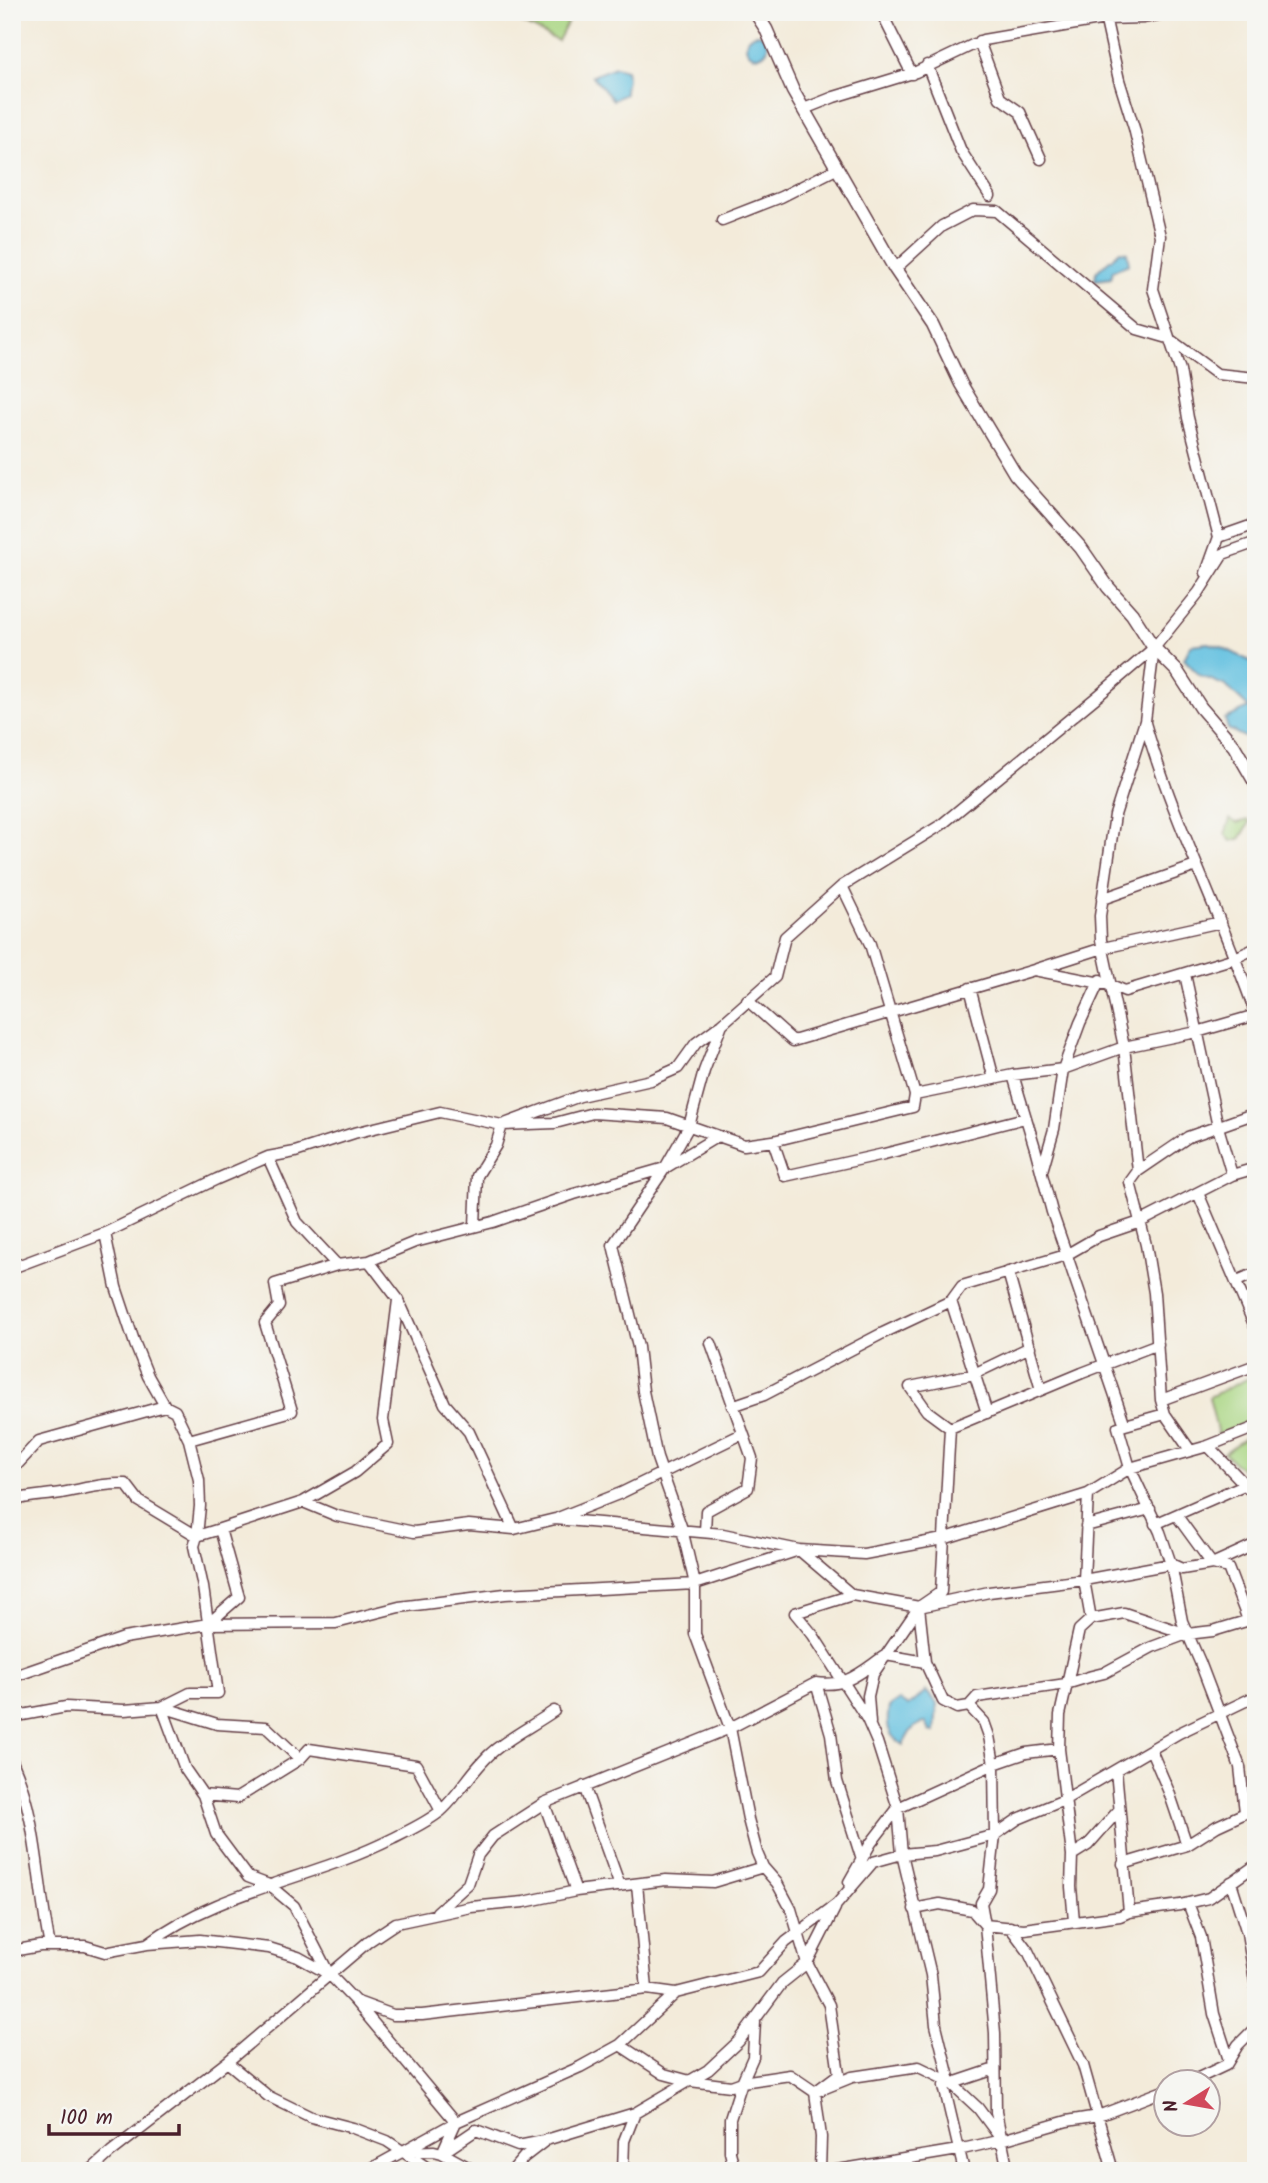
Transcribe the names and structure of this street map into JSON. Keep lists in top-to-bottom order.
{
  "scale_bar": "100 m",
  "north": "left"
}
